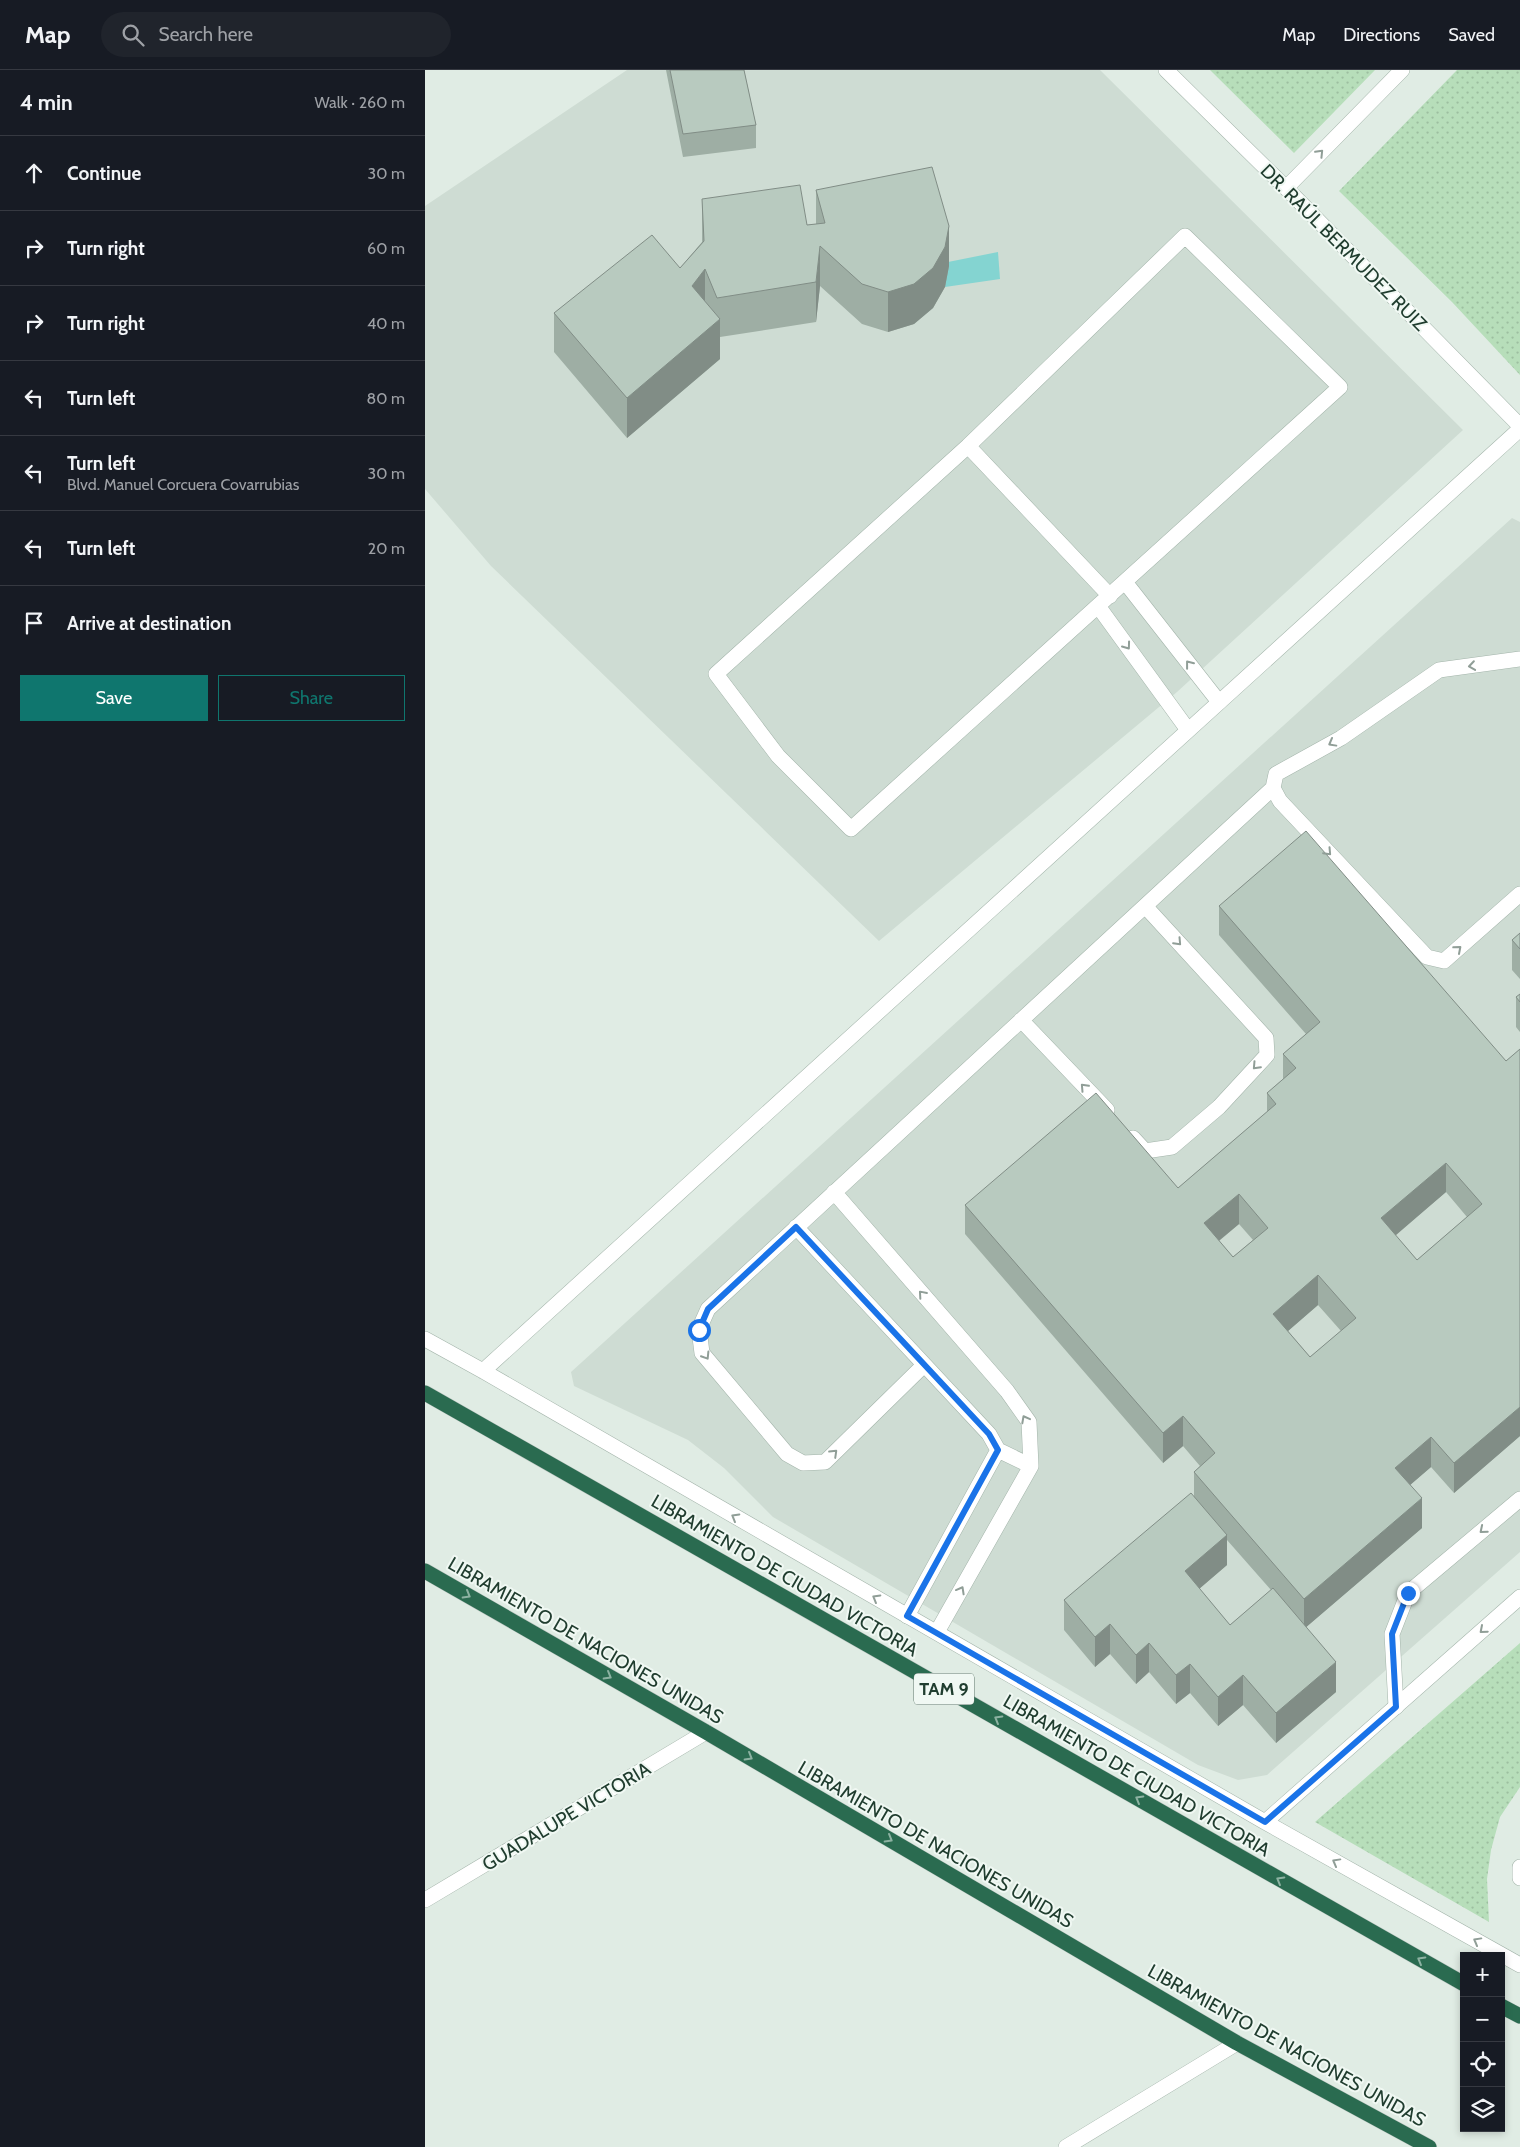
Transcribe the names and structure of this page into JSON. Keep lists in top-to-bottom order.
{
  "streets": {
    "highway": ["LIBRAMIENTO DE CIUDAD VICTORIA", "LIBRAMIENTO DE NACIONES UNIDAS", "TAM 9"],
    "street": ["DR. RAÚL BERMUDEZ RUIZ", "GUADALUPE VICTORIA"]
  },
  "crossings": [
    ["LIBRAMIENTO DE NACIONES UNIDAS", "GUADALUPE VICTORIA"]
  ],
  "one_way": ["LIBRAMIENTO DE CIUDAD VICTORIA", "LIBRAMIENTO DE NACIONES UNIDAS"],
  "page": {
    "header": "Map",
    "search": "Search here",
    "nav": ["Map", "Directions", "Saved"],
    "heading": ["4 min", "Walk · 260 m"],
    "list": [
      ["Continue", "30 m"],
      ["Turn right", "60 m"],
      ["Turn right", "40 m"],
      ["Turn left", "80 m"],
      ["Turn left", "Blvd. Manuel Corcuera Covarrubias", "30 m"],
      ["Turn left", "20 m"],
      "Arrive at destination"
    ],
    "buttons": ["Save", "Share"],
    "map_buttons": ["+", "−"]
  }
}
